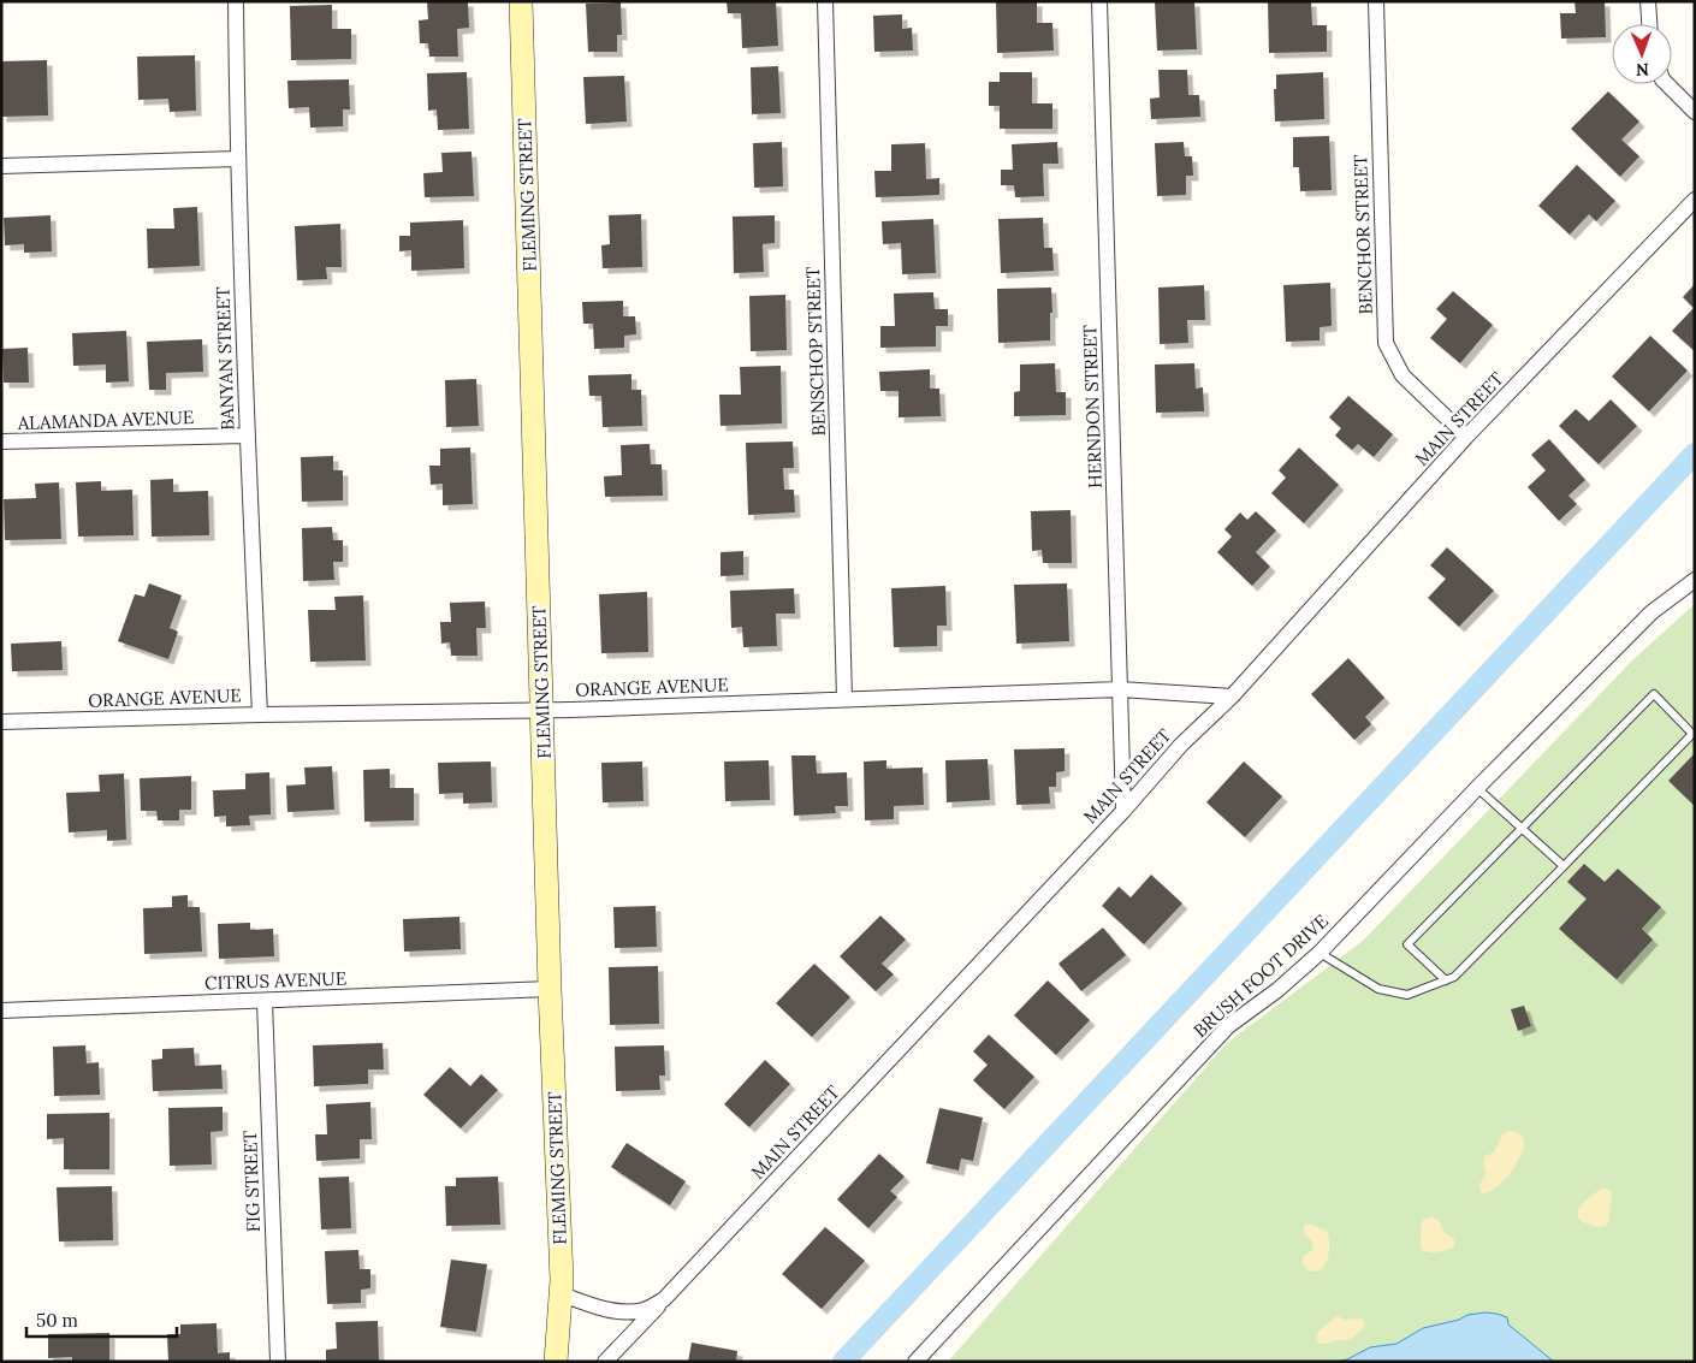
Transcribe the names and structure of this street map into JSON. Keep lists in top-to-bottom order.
{
  "streets": {
    "street": [
      "FLEMING STREET",
      "BENCHOR STREET",
      "BENSCHOP STREET",
      "BANYAN STREET",
      "HERNDON STREET",
      "MAIN STREET",
      "ALAMANDA AVENUE",
      "ORANGE AVENUE",
      "BRUSH FOOT DRIVE",
      "CITRUS AVENUE",
      "FIG STREET"
    ]
  },
  "crossings": [
    ["FLEMING STREET", "MAIN STREET"],
    ["FLEMING STREET", "ORANGE AVENUE"],
    ["FLEMING STREET", "CITRUS AVENUE"],
    ["BENCHOR STREET", "MAIN STREET"],
    ["BENSCHOP STREET", "ORANGE AVENUE"],
    ["BANYAN STREET", "ALAMANDA AVENUE"],
    ["BANYAN STREET", "ORANGE AVENUE"],
    ["HERNDON STREET", "MAIN STREET"],
    ["HERNDON STREET", "ORANGE AVENUE"],
    ["MAIN STREET", "ORANGE AVENUE"],
    ["CITRUS AVENUE", "FIG STREET"]
  ],
  "scale_bar": "50 m",
  "north": "bottom"
}
